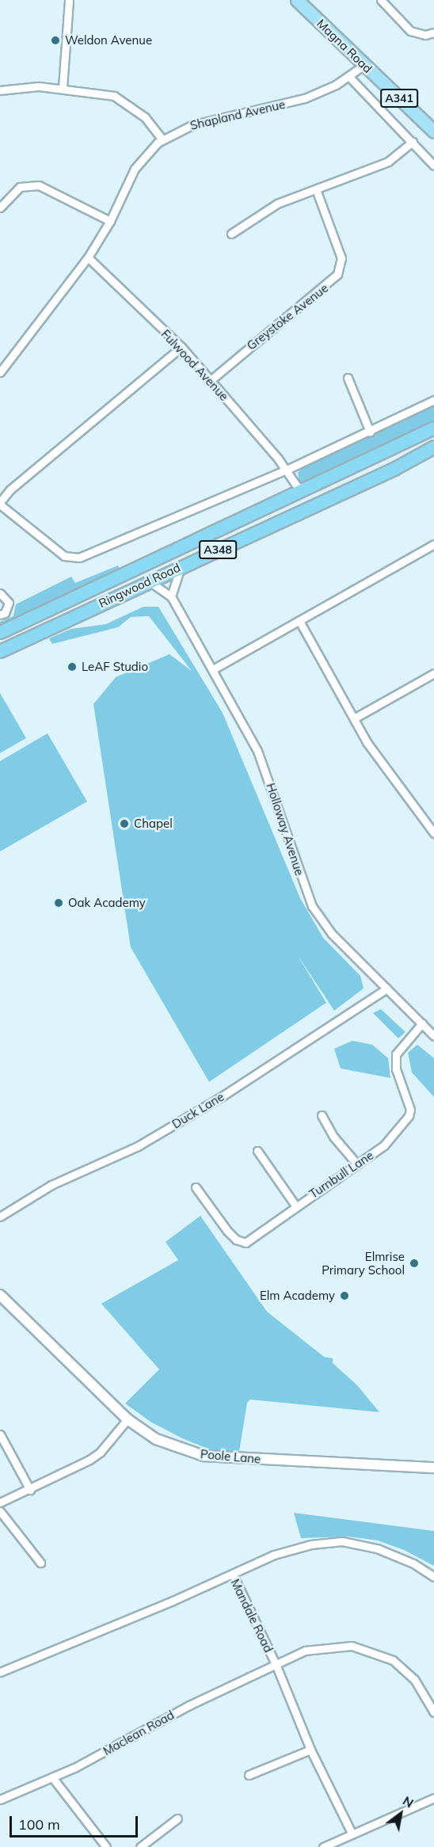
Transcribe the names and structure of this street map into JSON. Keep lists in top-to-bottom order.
{
  "streets": {
    "highway": ["A348", "Ringwood Road"],
    "main road": ["Magna Road", "A341"],
    "street": [
      "Shapland Avenue",
      "Greystoke Avenue",
      "Fulwood Avenue",
      "Holloway Avenue",
      "Duck Lane",
      "Turnbull Lane",
      "Poole Lane",
      "Mandale Road",
      "Maclean Road"
    ]
  },
  "crossings": [
    ["Magna Road", "Shapland Avenue"],
    ["Shapland Avenue", "Fulwood Avenue"],
    ["Greystoke Avenue", "Fulwood Avenue"],
    ["Ringwood Road", "Holloway Avenue"],
    ["Holloway Avenue", "Duck Lane"],
    ["Holloway Avenue", "Turnbull Lane"],
    ["Mandale Road", "Maclean Road"]
  ],
  "places": [
    "Weldon Avenue",
    "LeAF Studio",
    "Chapel",
    "Oak Academy",
    "Elmrise Primary School",
    "Elm Academy"
  ],
  "scale_bar": "100 m",
  "north": "top right"
}
